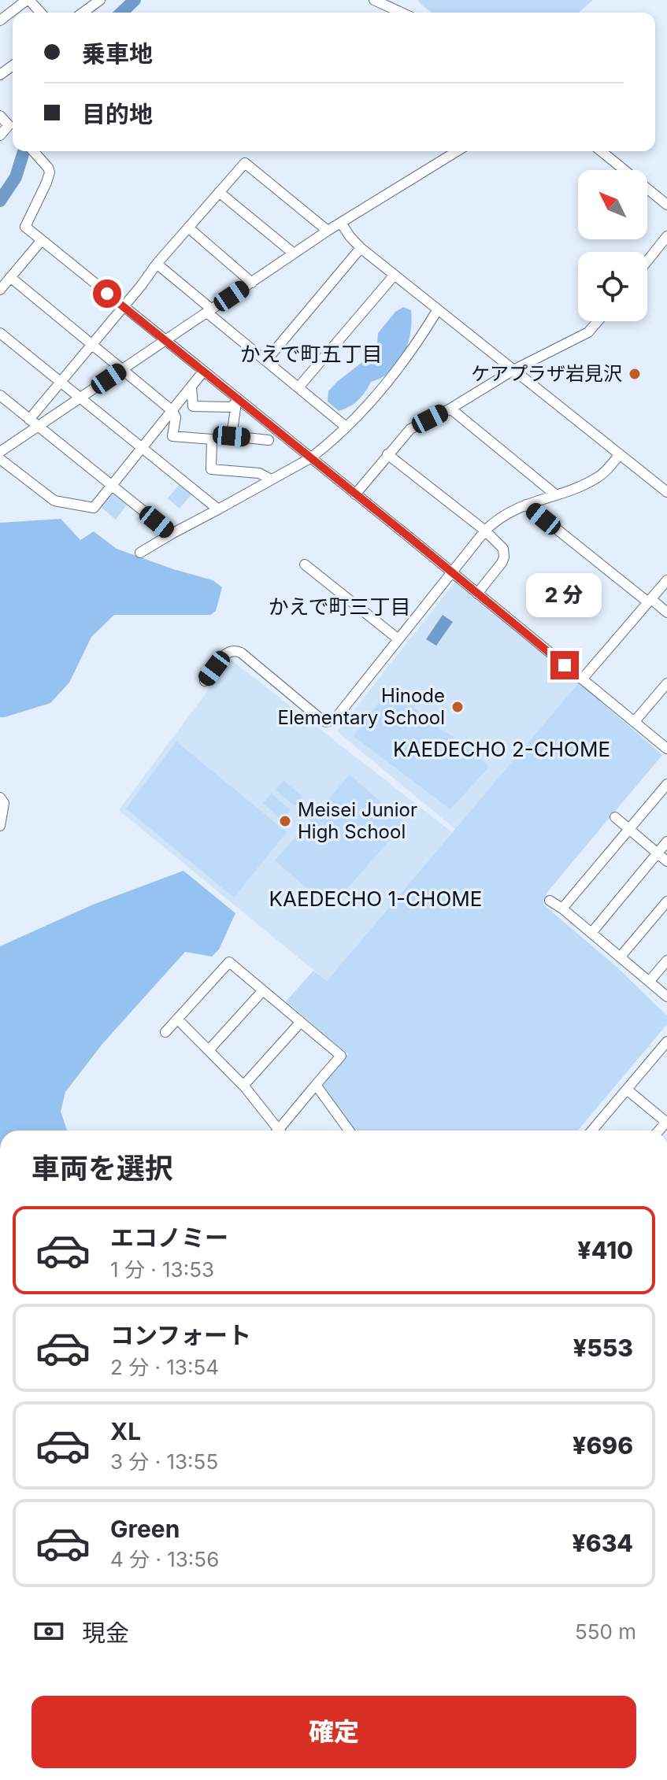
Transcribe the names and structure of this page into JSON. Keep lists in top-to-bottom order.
{
  "districts": [
    "かえで町五丁目",
    "かえで町三丁目",
    "KAEDECHO 2-CHOME",
    "KAEDECHO 1-CHOME"
  ],
  "places": ["ケアプラザ岩見沢", "Hinode Elementary School", "Meisei Junior High School"],
  "north": "top left",
  "page": {
    "banner": ["乗車地", "目的地"],
    "bubble": "2 分",
    "heading": "車両を選択",
    "list": [
      {
        "name": "エコノミー",
        "note": "1 分 · 13:53",
        "value": "¥410"
      },
      {
        "name": "コンフォート",
        "note": "2 分 · 13:54",
        "value": "¥553"
      },
      {
        "name": "XL",
        "note": "3 分 · 13:55",
        "value": "¥696"
      },
      {
        "name": "Green",
        "note": "4 分 · 13:56",
        "value": "¥634"
      }
    ],
    "pay": ["現金", "550 m"],
    "buttons": "確定"
  }
}
